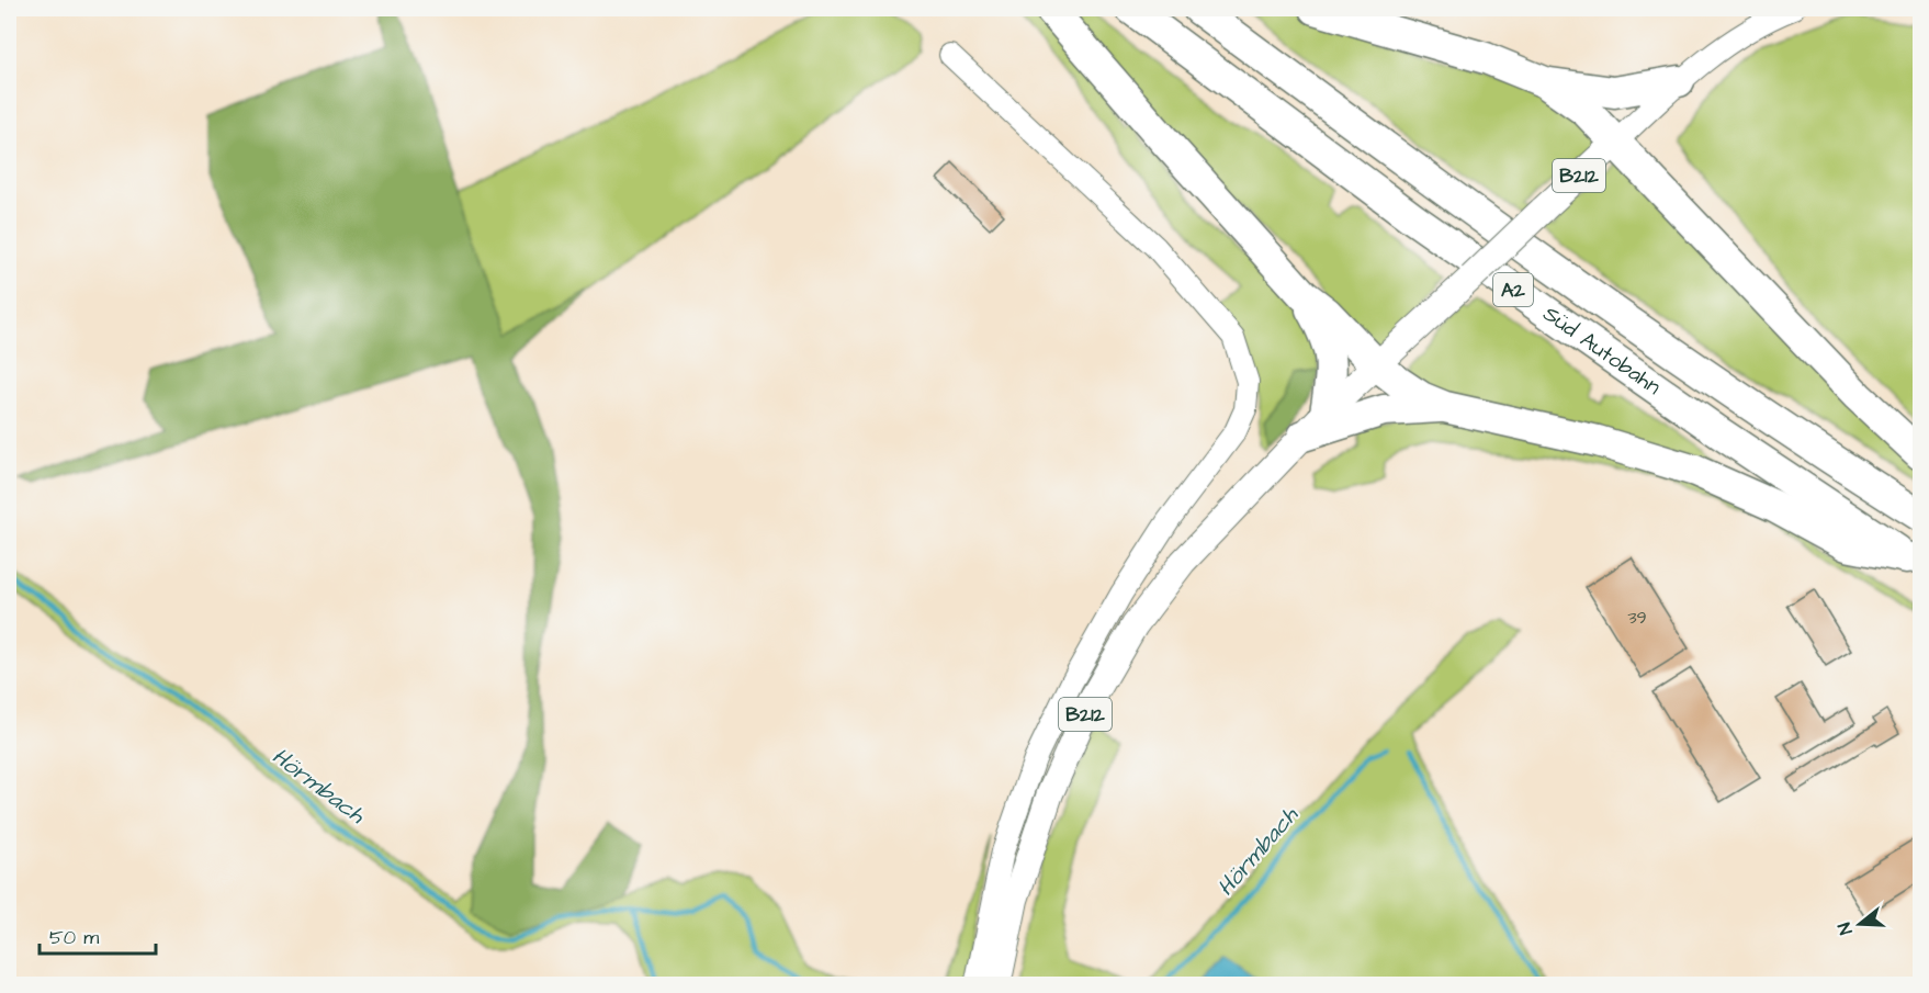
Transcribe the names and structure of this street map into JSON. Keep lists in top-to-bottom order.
{
  "streets": {
    "highway": ["A2", "Süd Autobahn"],
    "main road": ["B212"]
  },
  "water": ["Hörmbach"],
  "house_numbers": ["39"],
  "scale_bar": "50 m",
  "north": "left"
}
